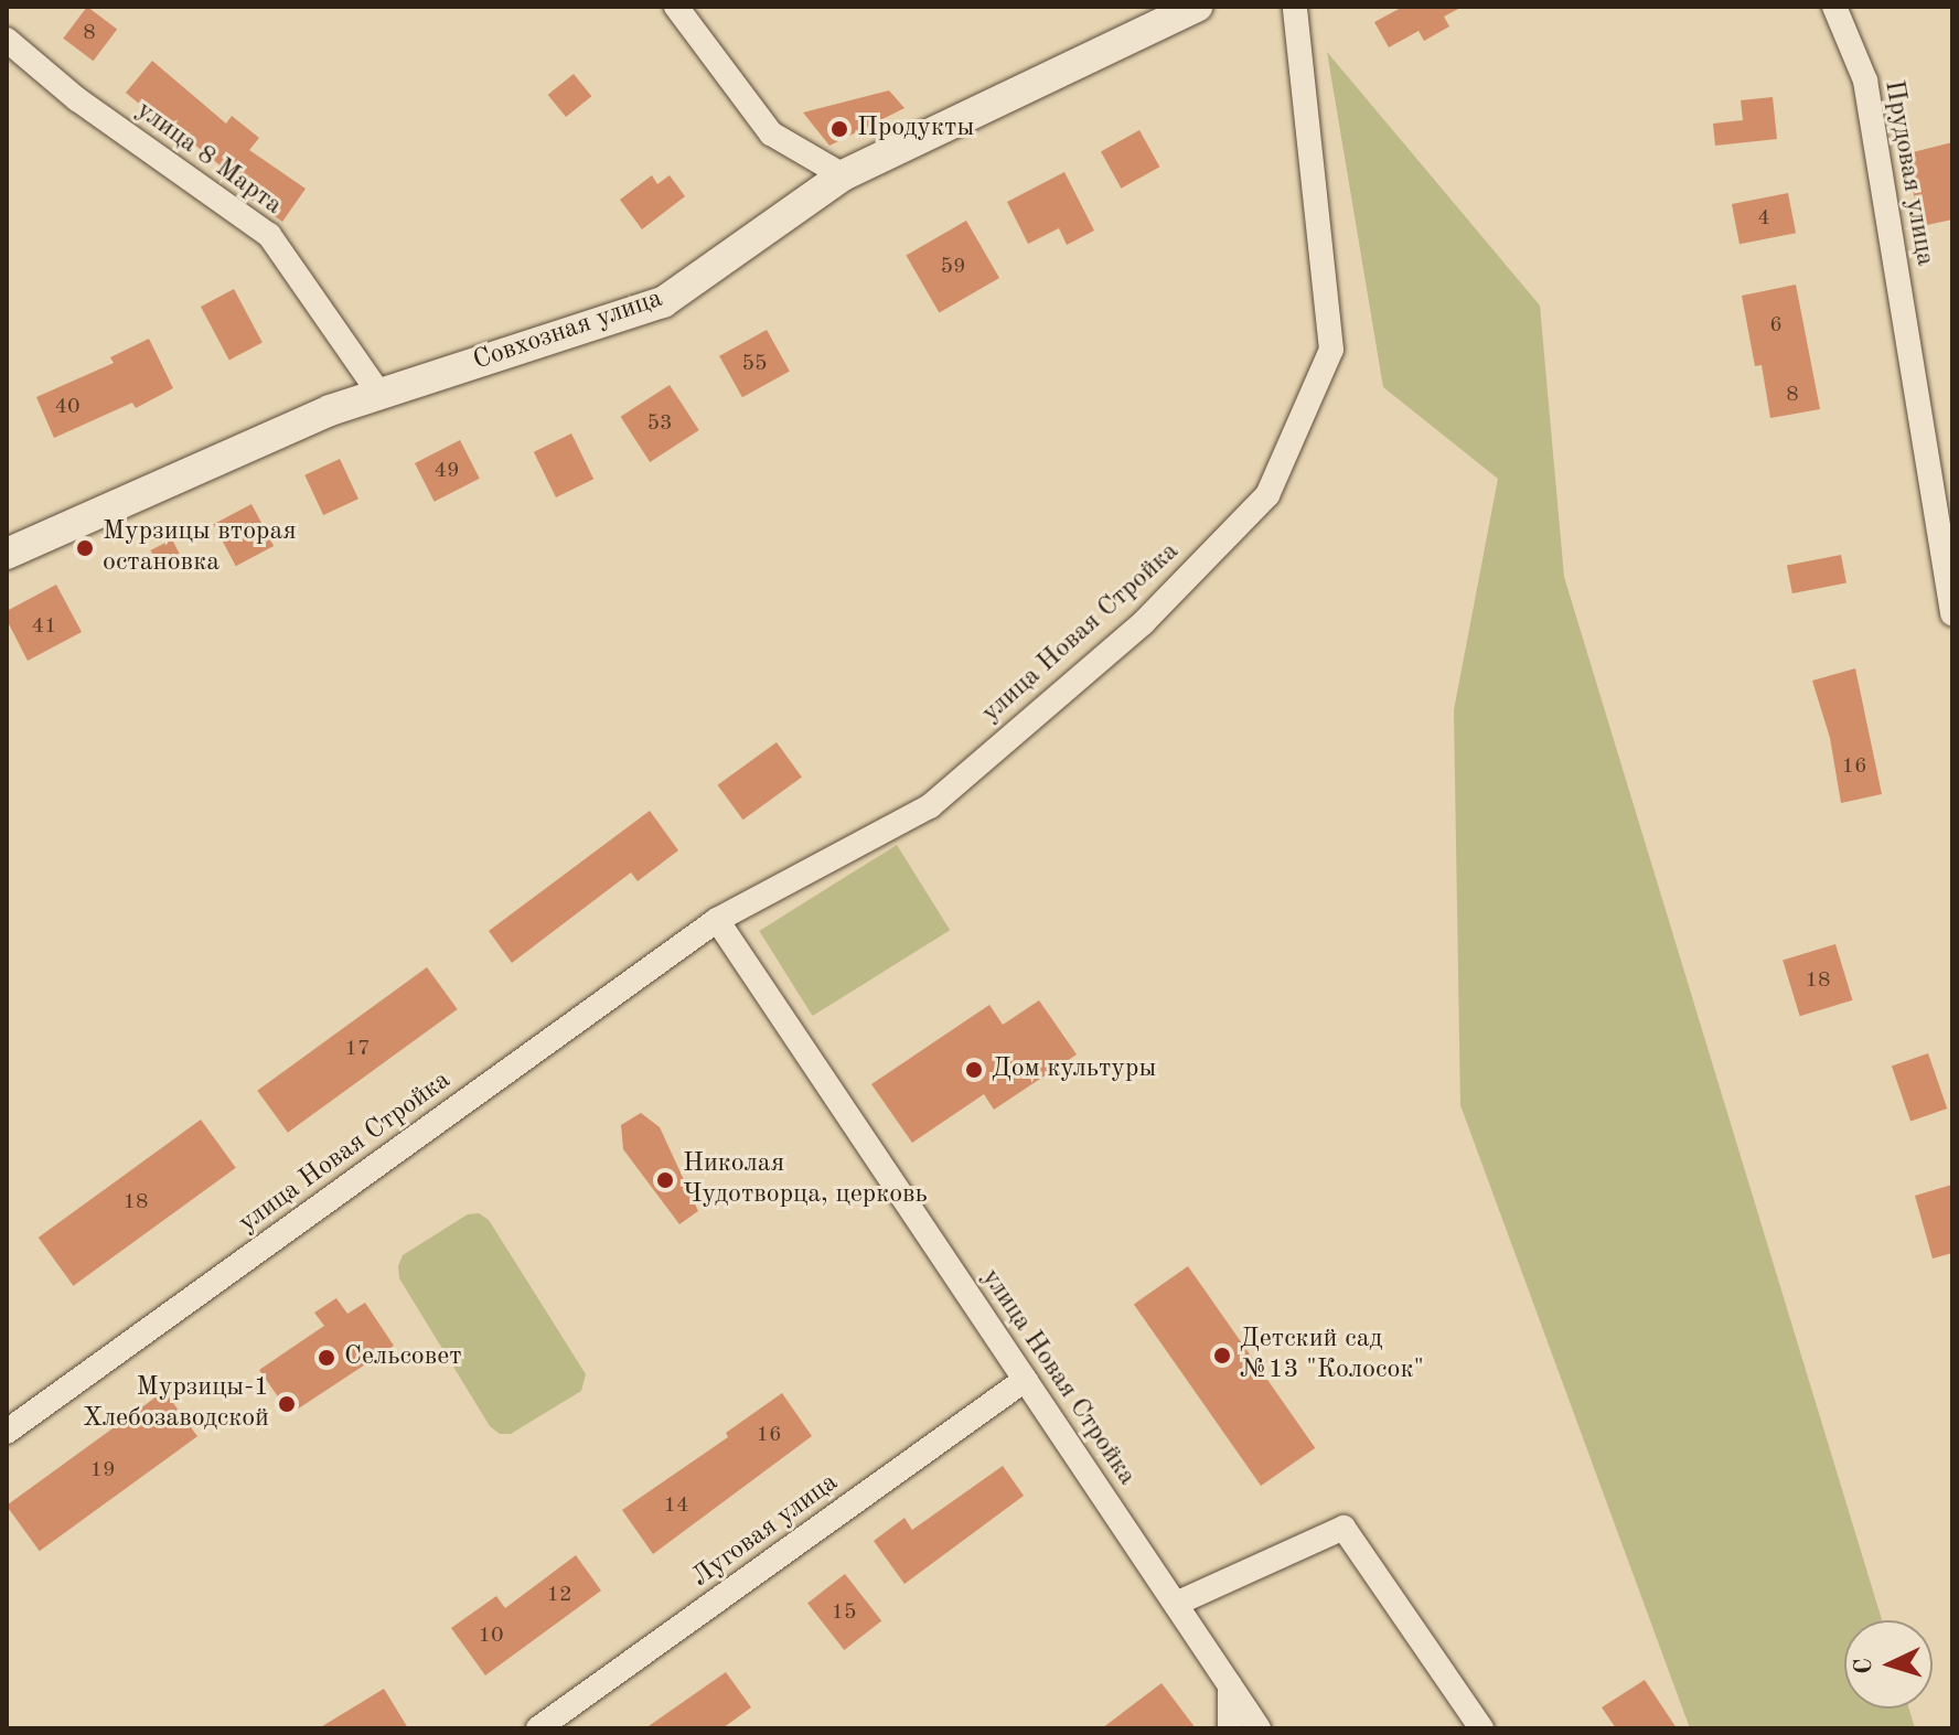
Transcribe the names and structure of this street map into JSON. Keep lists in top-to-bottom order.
{
  "streets": {
    "street": [
      "улица 8 Марта",
      "Прудовая улица",
      "Совхозная улица",
      "улица Новая Стройка",
      "Луговая улица"
    ]
  },
  "crossings": [
    ["улица 8 Марта", "Совхозная улица"],
    ["улица Новая Стройка", "Луговая улица"]
  ],
  "places": [
    "Продукты",
    "Мурзицы вторая остановка",
    "Дом культуры",
    "Николая Чудотворца, церковь",
    "Детский сад №13 \"Колосок\"",
    "Сельсовет",
    "Мурзицы-1 Хлебозаводской"
  ],
  "house_numbers": [
    "8",
    "4",
    "59",
    "6",
    "55",
    "8",
    "40",
    "53",
    "49",
    "41",
    "16",
    "18",
    "17",
    "18",
    "16",
    "19",
    "14",
    "12",
    "15",
    "10"
  ],
  "north": "left"
}
